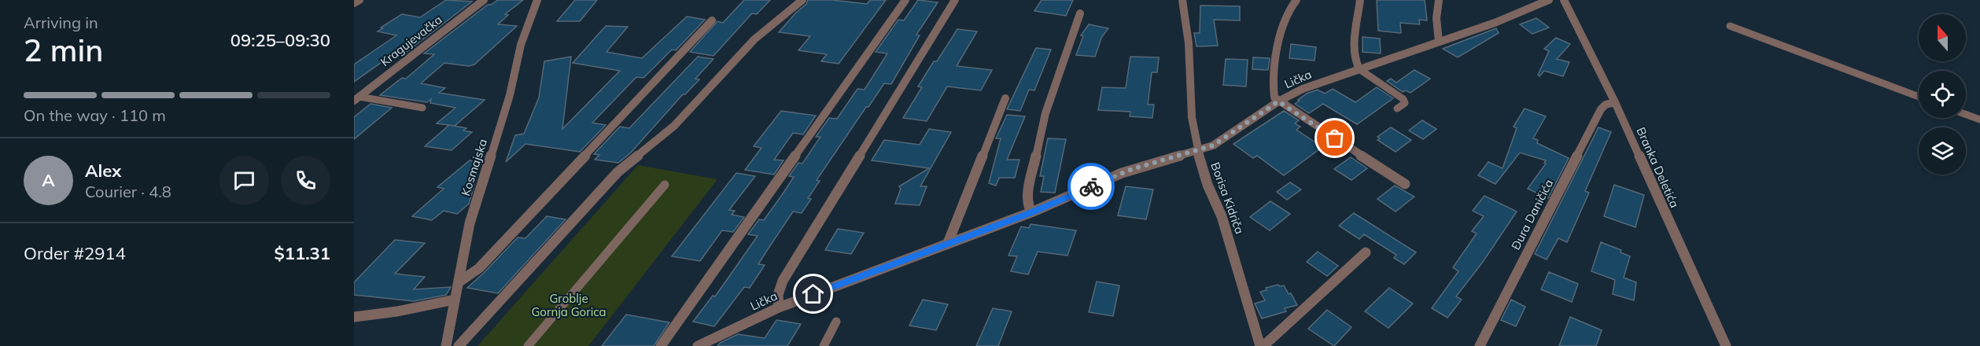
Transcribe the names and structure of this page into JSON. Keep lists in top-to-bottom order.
{
  "streets": {
    "street": [
      "Kragujevačka",
      "Lička",
      "Kosmajska",
      "Branka Deletića",
      "Borisa Kidriča",
      "Đura Daničića"
    ]
  },
  "crossings": [
    ["Lička", "Borisa Kidriča"],
    ["Branka Deletića", "Đura Daničića"]
  ],
  "parks": ["Groblje Gornja Gorica"],
  "north": "top",
  "page": {
    "heading": ["2 min", "Arriving in", "09:25–09:30"],
    "panel": [
      "Alex",
      "Courier · 4.8",
      "Order #2914",
      "$11.31"
    ],
    "bar": "On the way · 110 m",
    "round": "A"
  }
}
